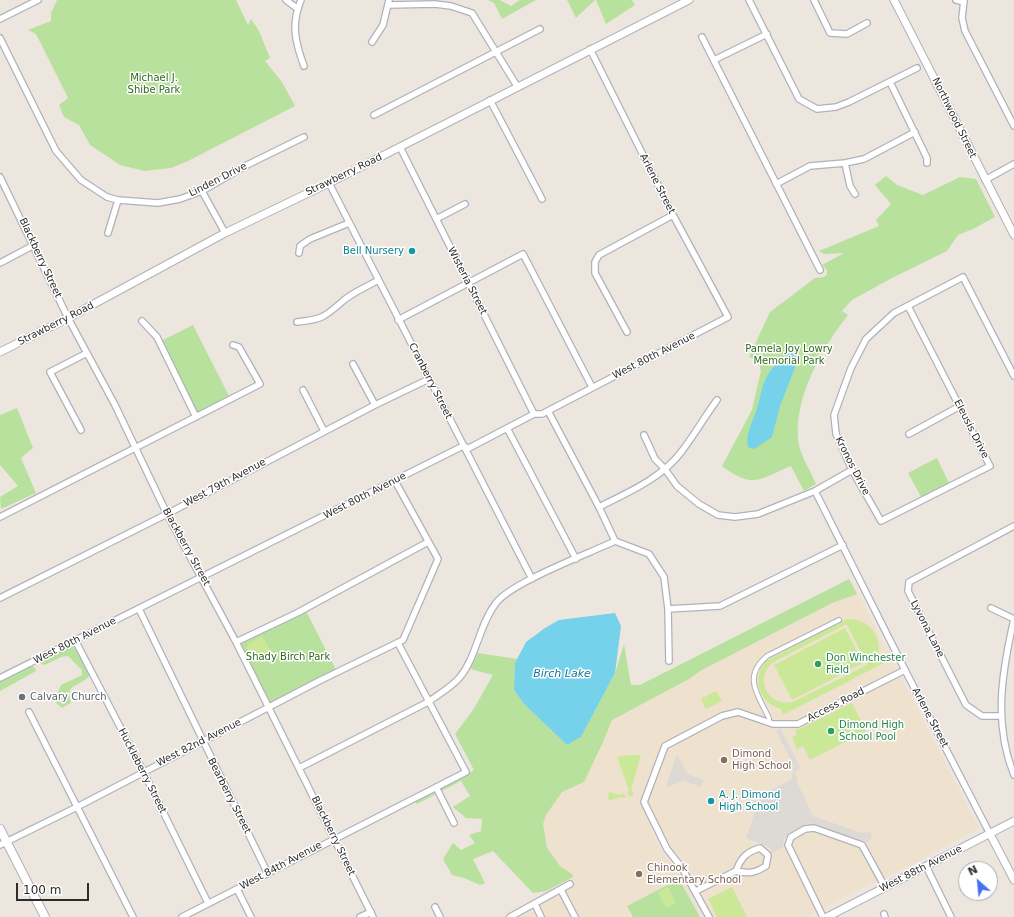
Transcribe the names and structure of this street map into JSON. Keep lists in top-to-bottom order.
{
  "streets": {
    "street": [
      "Northwood Street",
      "Strawberry Road",
      "Linden Drive",
      "Arlene Street",
      "Blackberry Street",
      "Wisteria Street",
      "West 80th Avenue",
      "Cranberry Street",
      "Eleusis Drive",
      "Kronos Drive",
      "West 79th Avenue",
      "Lyvona Lane",
      "Access Road",
      "West 82nd Avenue",
      "Huckleberry Street",
      "Bearberry Street",
      "West 84th Avenue",
      "West 88th Avenue"
    ]
  },
  "crossings": [
    ["Strawberry Road", "Arlene Street"],
    ["Strawberry Road", "Blackberry Street"],
    ["Strawberry Road", "Wisteria Street"],
    ["Strawberry Road", "Cranberry Street"],
    ["Arlene Street", "West 80th Avenue"],
    ["Arlene Street", "Access Road"],
    ["Arlene Street", "West 88th Avenue"],
    ["Blackberry Street", "West 80th Avenue"],
    ["Blackberry Street", "West 79th Avenue"],
    ["Blackberry Street", "West 82nd Avenue"],
    ["Blackberry Street", "West 84th Avenue"],
    ["Wisteria Street", "West 80th Avenue"],
    ["West 80th Avenue", "Cranberry Street"],
    ["West 80th Avenue", "Huckleberry Street"],
    ["West 80th Avenue", "Bearberry Street"],
    ["Cranberry Street", "West 79th Avenue"],
    ["Eleusis Drive", "Kronos Drive"],
    ["West 82nd Avenue", "Huckleberry Street"],
    ["West 82nd Avenue", "Bearberry Street"],
    ["Huckleberry Street", "West 84th Avenue"],
    ["Bearberry Street", "West 84th Avenue"]
  ],
  "water": ["Birch Lake"],
  "parks": ["Michael J. Shibe Park", "Pamela Joy Lowry Memorial Park", "Shady Birch Park"],
  "places": [
    "Bell Nursery",
    "Don Winchester Field",
    "Calvary Church",
    "Dimond High School Pool",
    "Dimond High School",
    "A. J. Dimond High School",
    "Chinook Elementary School"
  ],
  "scale_bar": "100 m",
  "north": "top left"
}
